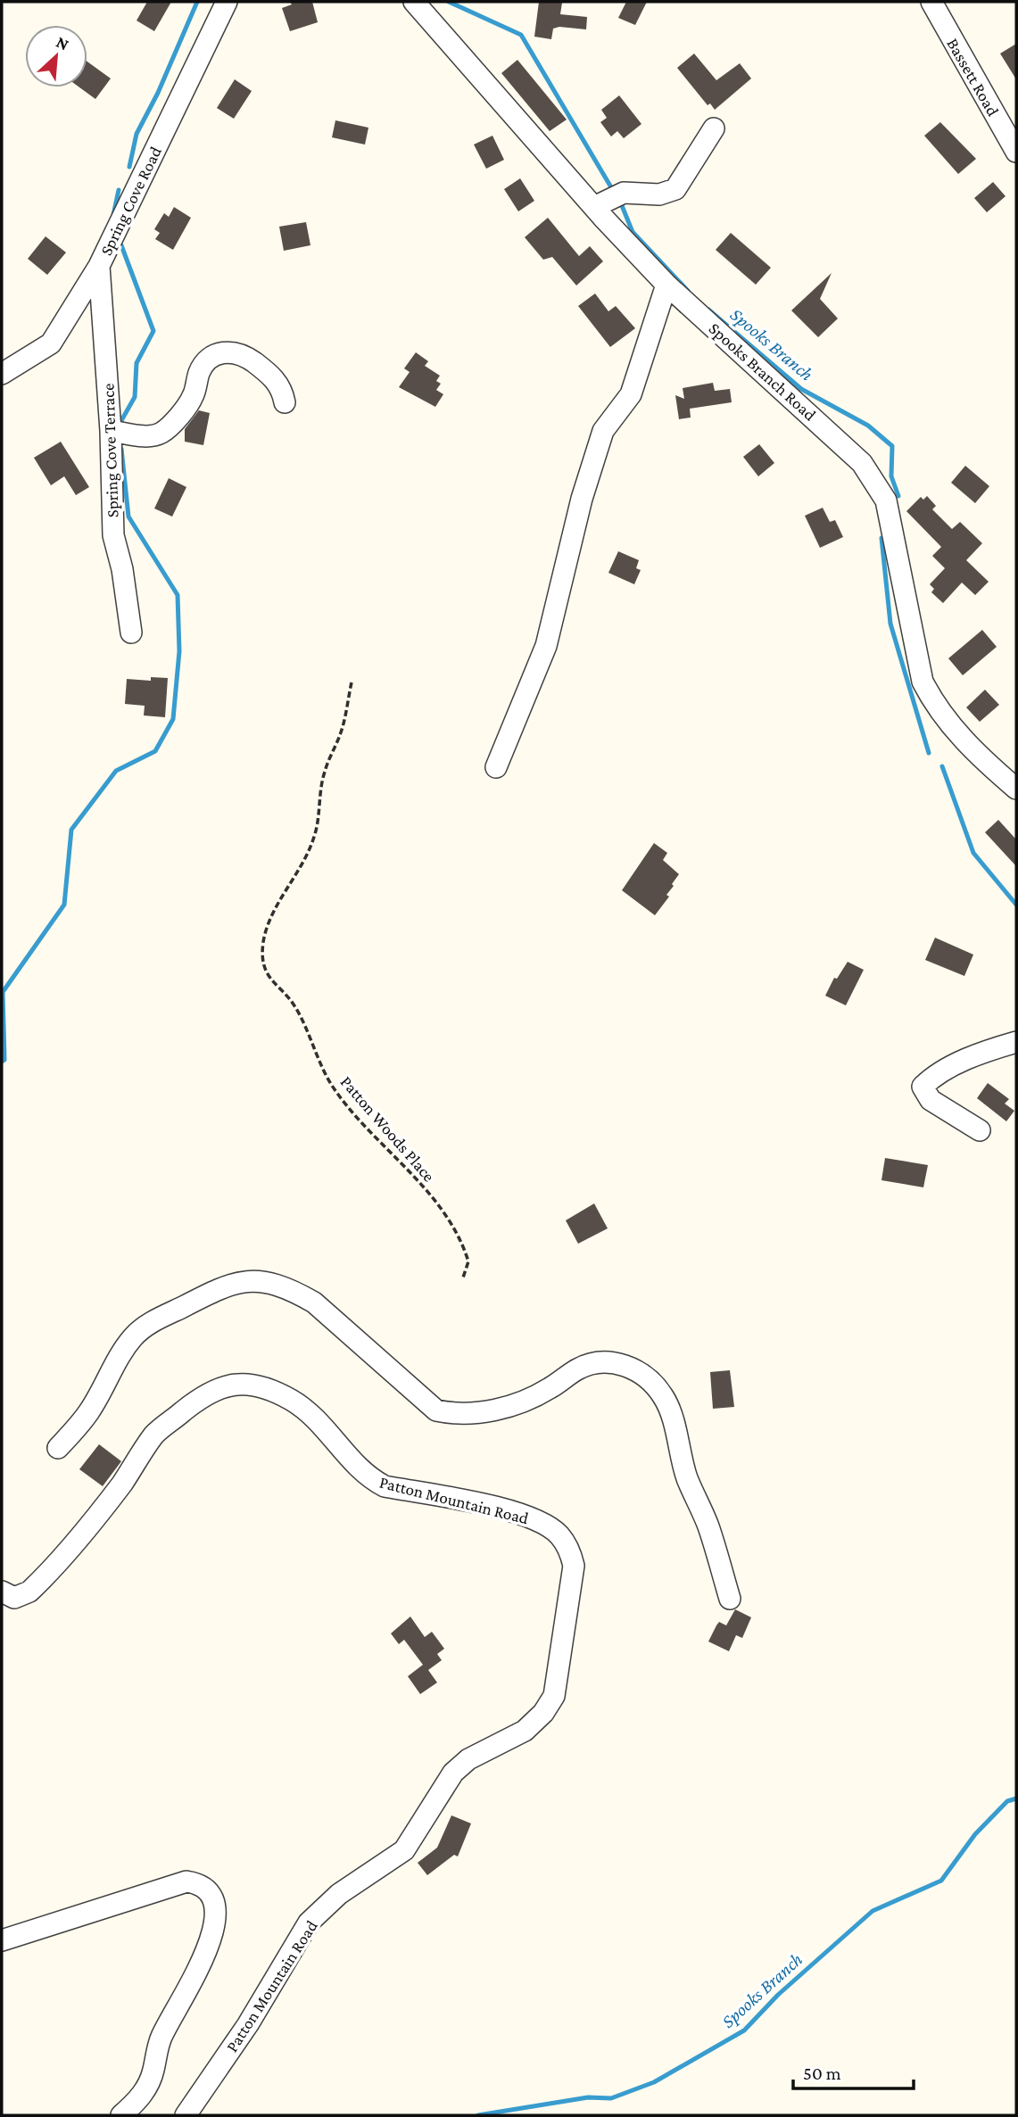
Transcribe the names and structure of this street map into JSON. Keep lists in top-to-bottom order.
{
  "streets": {
    "street": [
      "Bassett Road",
      "Spring Cove Road",
      "Spooks Branch Road",
      "Spring Cove Terrace",
      "Patton Mountain Road"
    ],
    "path": ["Patton Woods Place"]
  },
  "crossings": [
    ["Spring Cove Road", "Spring Cove Terrace"]
  ],
  "water": ["Spooks Branch"],
  "scale_bar": "50 m",
  "north": "top right"
}
